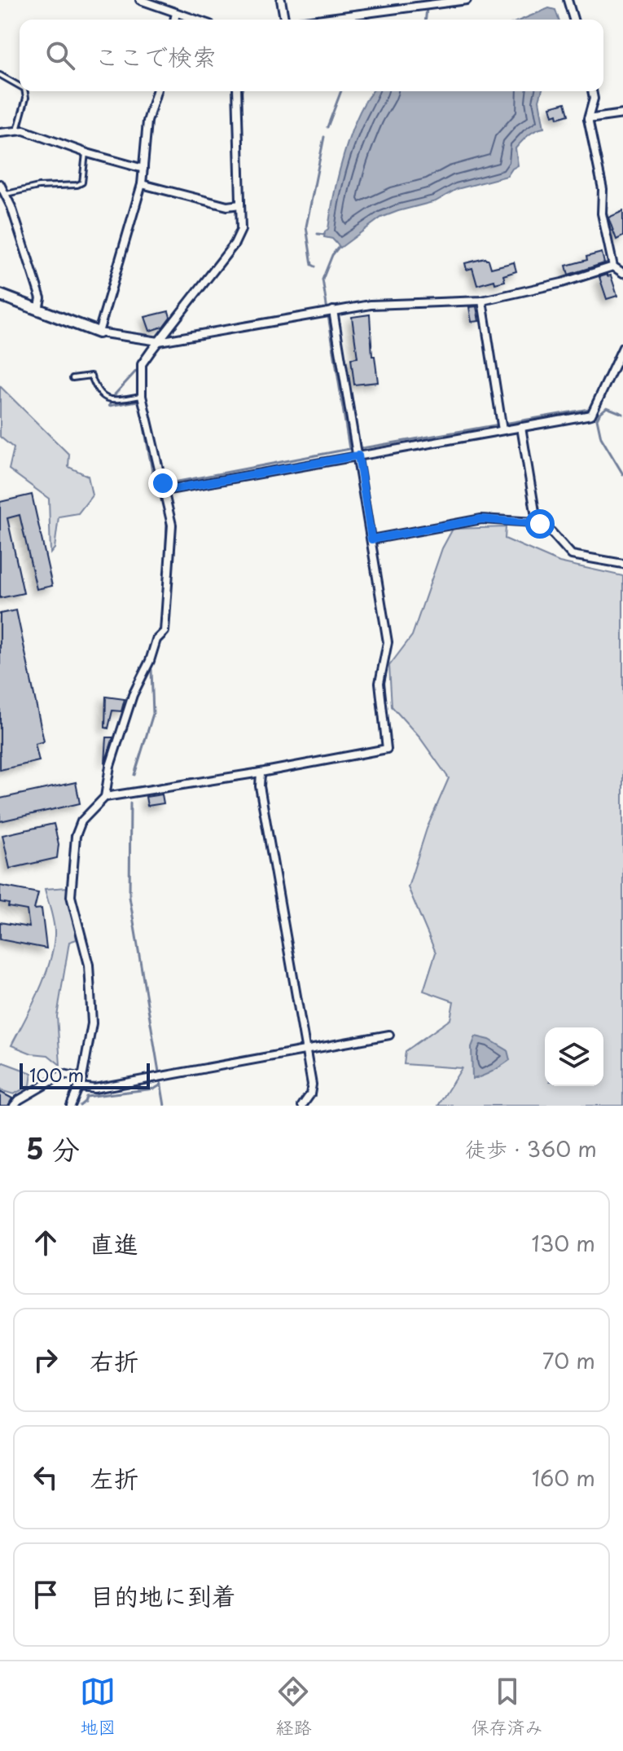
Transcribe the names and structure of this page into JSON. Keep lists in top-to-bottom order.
{
  "scale_bar": "100 m",
  "page": {
    "search": "ここで検索",
    "scale": "100 m",
    "heading": ["5 分", "徒歩 · 360 m"],
    "list": [
      ["直進", "130 m"],
      ["右折", "70 m"],
      ["左折", "160 m"],
      "目的地に到着"
    ],
    "nav": ["地図", "経路", "保存済み"]
  }
}
